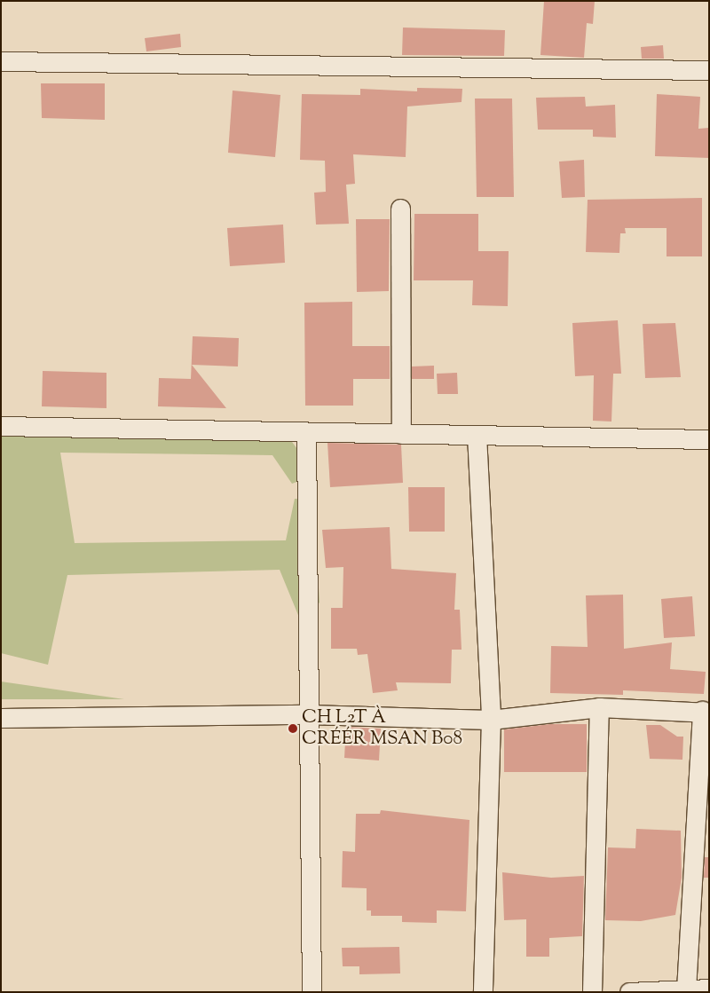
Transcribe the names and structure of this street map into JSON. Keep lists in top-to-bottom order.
{
  "places": ["CH L2T À CRÉÉR MSAN B08"]
}
